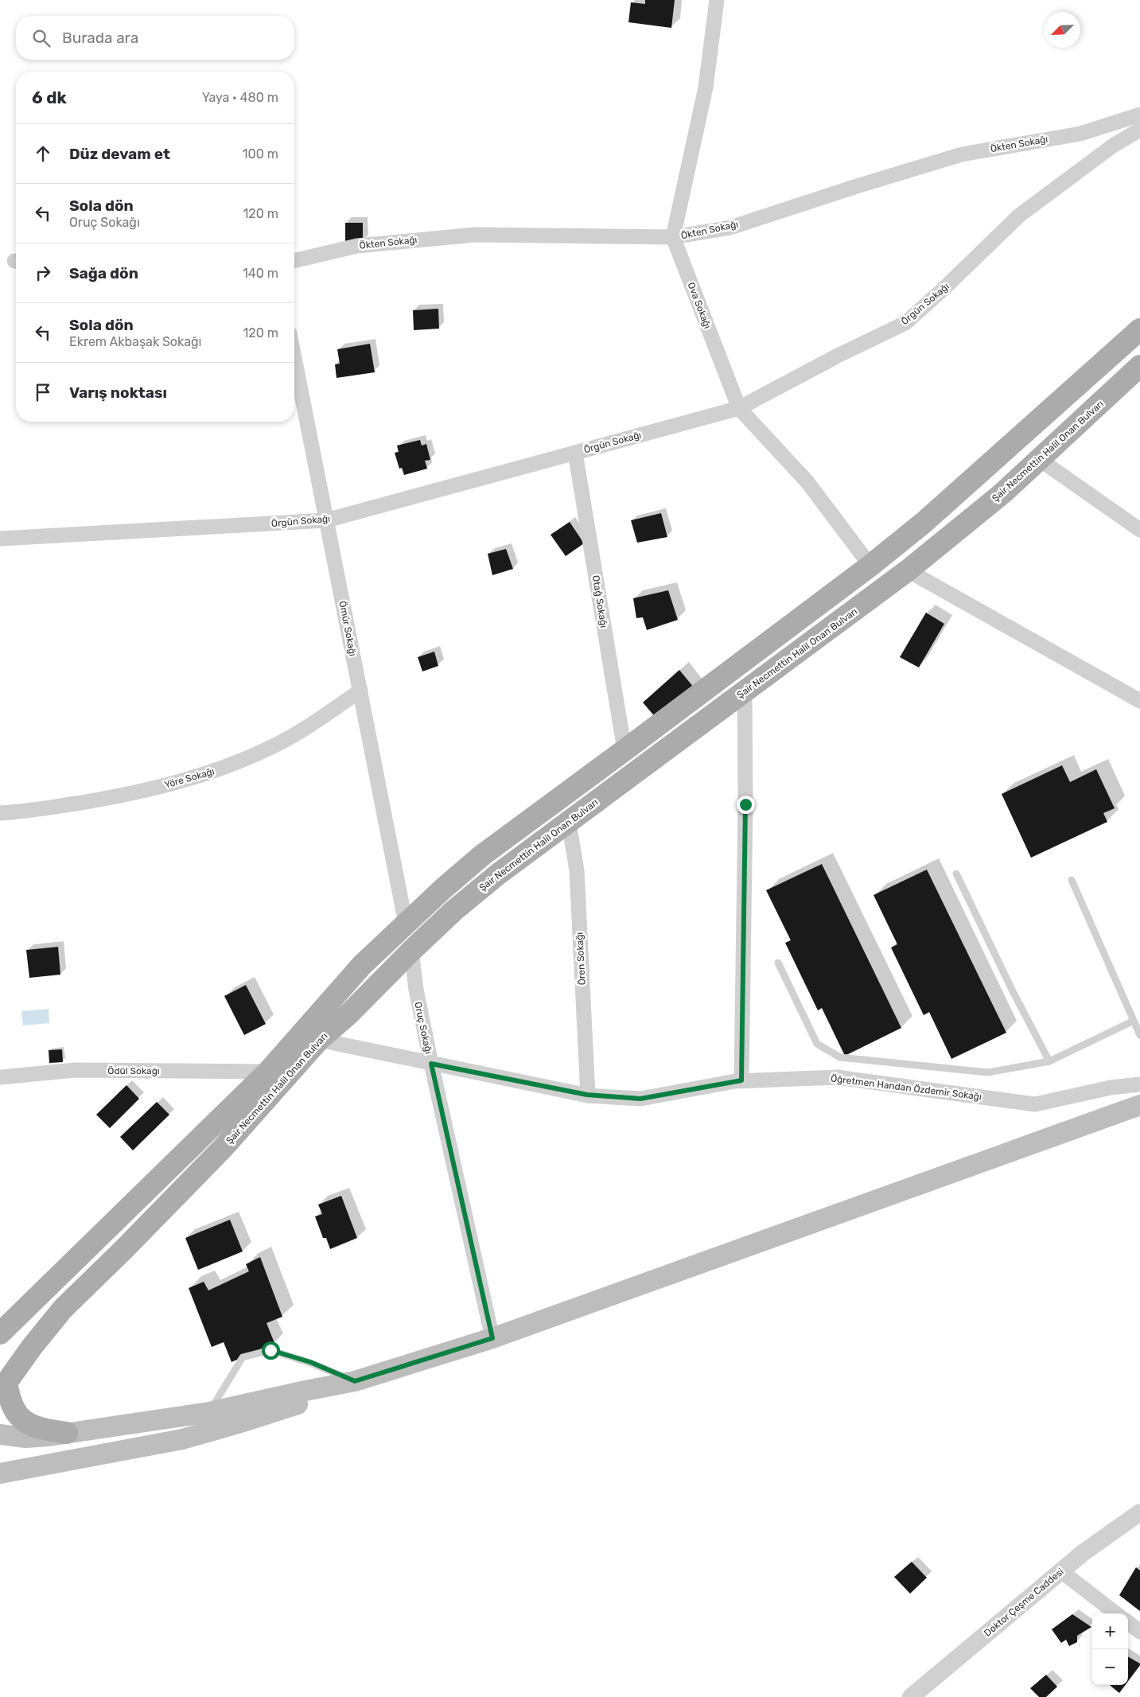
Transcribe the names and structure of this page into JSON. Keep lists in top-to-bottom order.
{
  "streets": {
    "main road": ["Şair Necmettin Halil Onan Bulvarı"],
    "street": [
      "Ökten Sokağı",
      "Örgün Sokağı",
      "Ova Sokağı",
      "Otağ Sokağı",
      "Ömür Sokağı",
      "Yöre Sokağı",
      "Ören Sokağı",
      "Oruç Sokağı",
      "Ödül Sokağı",
      "Öğretmen Handan Özdemir Sokağı",
      "Doktor Çeşme Caddesi"
    ]
  },
  "crossings": [
    ["Ökten Sokağı", "Ova Sokağı"],
    ["Örgün Sokağı", "Ova Sokağı"],
    ["Örgün Sokağı", "Otağ Sokağı"],
    ["Örgün Sokağı", "Ömür Sokağı"],
    ["Ova Sokağı", "Şair Necmettin Halil Onan Bulvarı"],
    ["Şair Necmettin Halil Onan Bulvarı", "Otağ Sokağı"],
    ["Şair Necmettin Halil Onan Bulvarı", "Ömür Sokağı"],
    ["Şair Necmettin Halil Onan Bulvarı", "Ören Sokağı"],
    ["Şair Necmettin Halil Onan Bulvarı", "Oruç Sokağı"],
    ["Şair Necmettin Halil Onan Bulvarı", "Ödül Sokağı"],
    ["Şair Necmettin Halil Onan Bulvarı", "Öğretmen Handan Özdemir Sokağı"],
    ["Ömür Sokağı", "Yöre Sokağı"],
    ["Ören Sokağı", "Öğretmen Handan Özdemir Sokağı"],
    ["Oruç Sokağı", "Öğretmen Handan Özdemir Sokağı"]
  ],
  "north": "bottom left",
  "page": {
    "search": "Burada ara",
    "heading": ["6 dk", "Yaya · 480 m"],
    "list": [
      ["Düz devam et", "100 m"],
      ["Sola dön", "Oruç Sokağı", "120 m"],
      ["Sağa dön", "140 m"],
      ["Sola dön", "Ekrem Akbaşak Sokağı", "120 m"],
      "Varış noktası"
    ],
    "map_buttons": ["+", "−"]
  }
}
